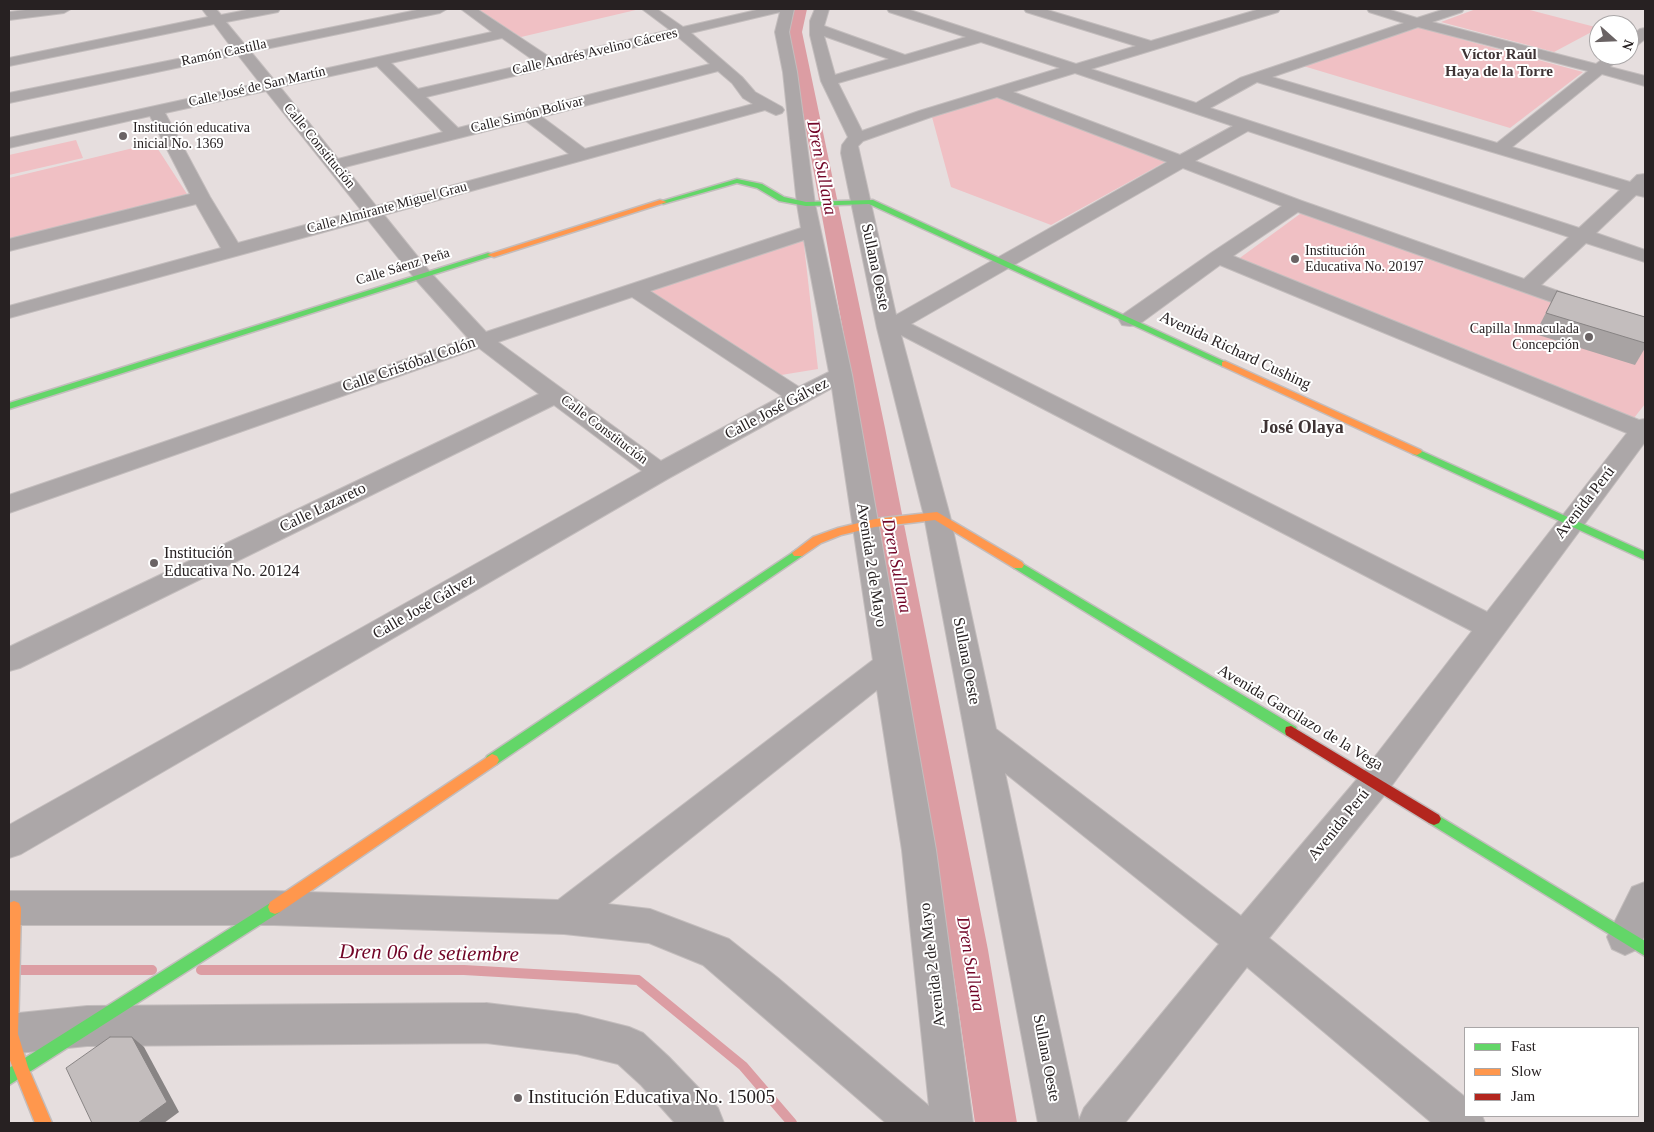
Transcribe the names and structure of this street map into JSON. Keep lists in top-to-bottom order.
{
  "streets": {
    "street": [
      "Calle Andrés Avelino Cáceres",
      "Ramón Castilla",
      "Calle José de San Martín",
      "Calle Simón Bolívar",
      "Calle Constitución",
      "Calle Almirante Miguel Grau",
      "Calle Sáenz Peña",
      "Sullana Oeste",
      "Avenida Richard Cushing",
      "Calle Cristóbal Colón",
      "Calle José Gálvez",
      "Avenida Perú",
      "Calle Lazareto",
      "Avenida 2 de Mayo",
      "Avenida Garcilazo de la Vega"
    ]
  },
  "crossings": [
    ["Ramón Castilla", "Calle Constitución"],
    ["Calle José de San Martín", "Calle Constitución"],
    ["Calle Simón Bolívar", "Calle Constitución"],
    ["Calle Constitución", "Calle Almirante Miguel Grau"],
    ["Calle Constitución", "Calle Sáenz Peña"],
    ["Calle Constitución", "Calle Cristóbal Colón"],
    ["Calle Constitución", "Calle José Gálvez"],
    ["Calle Constitución", "Calle Lazareto"],
    ["Calle Sáenz Peña", "Avenida Richard Cushing"],
    ["Calle Sáenz Peña", "Calle Cristóbal Colón"],
    ["Calle Sáenz Peña", "Avenida 2 de Mayo"],
    ["Sullana Oeste", "Avenida Richard Cushing"],
    ["Sullana Oeste", "Avenida Garcilazo de la Vega"],
    ["Avenida Richard Cushing", "Calle Cristóbal Colón"],
    ["Avenida Richard Cushing", "Avenida Perú"],
    ["Avenida Richard Cushing", "Avenida 2 de Mayo"],
    ["Calle Cristóbal Colón", "Avenida 2 de Mayo"],
    ["Calle José Gálvez", "Avenida 2 de Mayo"],
    ["Avenida Perú", "Avenida Garcilazo de la Vega"]
  ],
  "districts": ["Víctor Raúl Haya de la Torre", "José Olaya"],
  "water": ["Dren Sullana", "Dren 06 de setiembre"],
  "places": [
    "Institución educativa inicial No. 1369",
    "Institución Educativa No. 20197",
    "Capilla Inmaculada Concepción",
    "Institución Educativa No. 20124",
    "Institución Educativa No. 15005"
  ],
  "legend": ["Fast", "Slow", "Jam"],
  "north": "right"
}
